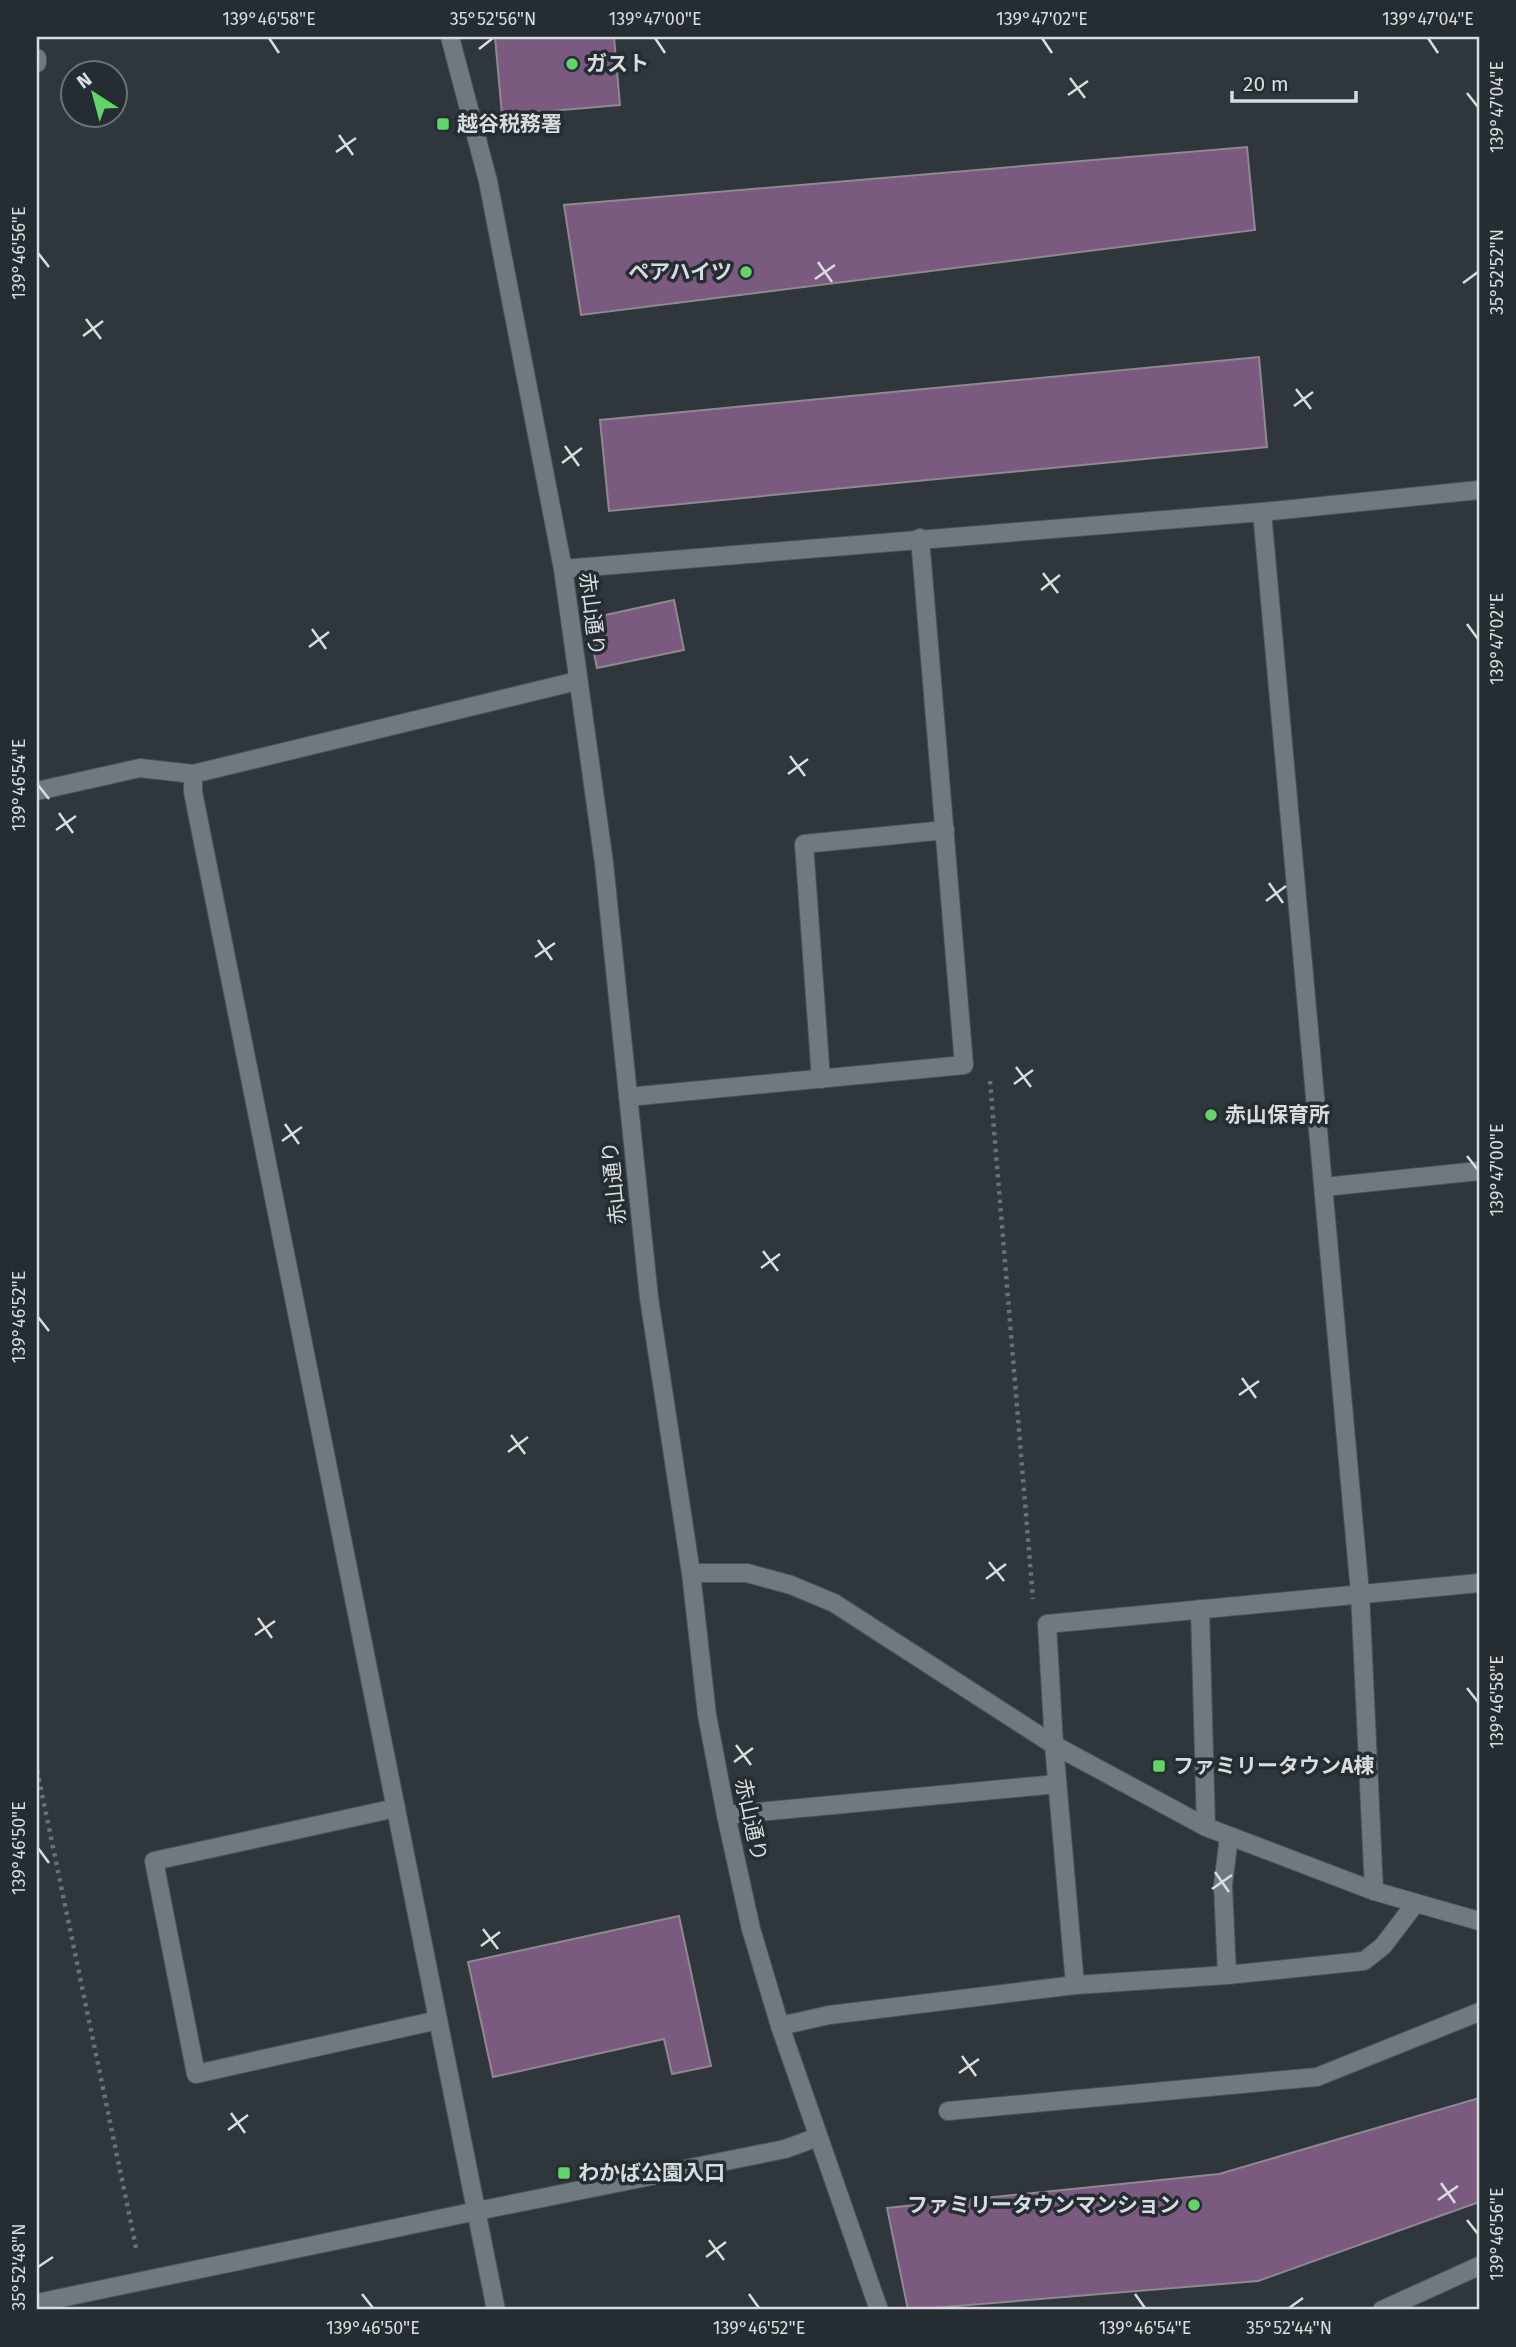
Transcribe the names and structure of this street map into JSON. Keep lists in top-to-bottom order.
{
  "streets": {
    "street": ["赤山通り"]
  },
  "places": {
    "other": [
      "ガスト",
      "ペアハイツ",
      "赤山保育所",
      "ファミリータウンマンション"
    ],
    "transit": ["越谷税務署", "ファミリータウンA棟", "わかば公園入口"]
  },
  "scale_bar": "20 m",
  "north": "top left",
  "coordinates": [
    "139°46'58\"E",
    "35°52'56\"N",
    "139°47'00\"E",
    "139°47'02\"E",
    "139°47'04\"E",
    "139°46'56\"E",
    "35°52'52\"N",
    "139°46'54\"E",
    "139°46'52\"E",
    "139°46'50\"E",
    "35°52'48\"N",
    "35°52'44\"N"
  ]
}
